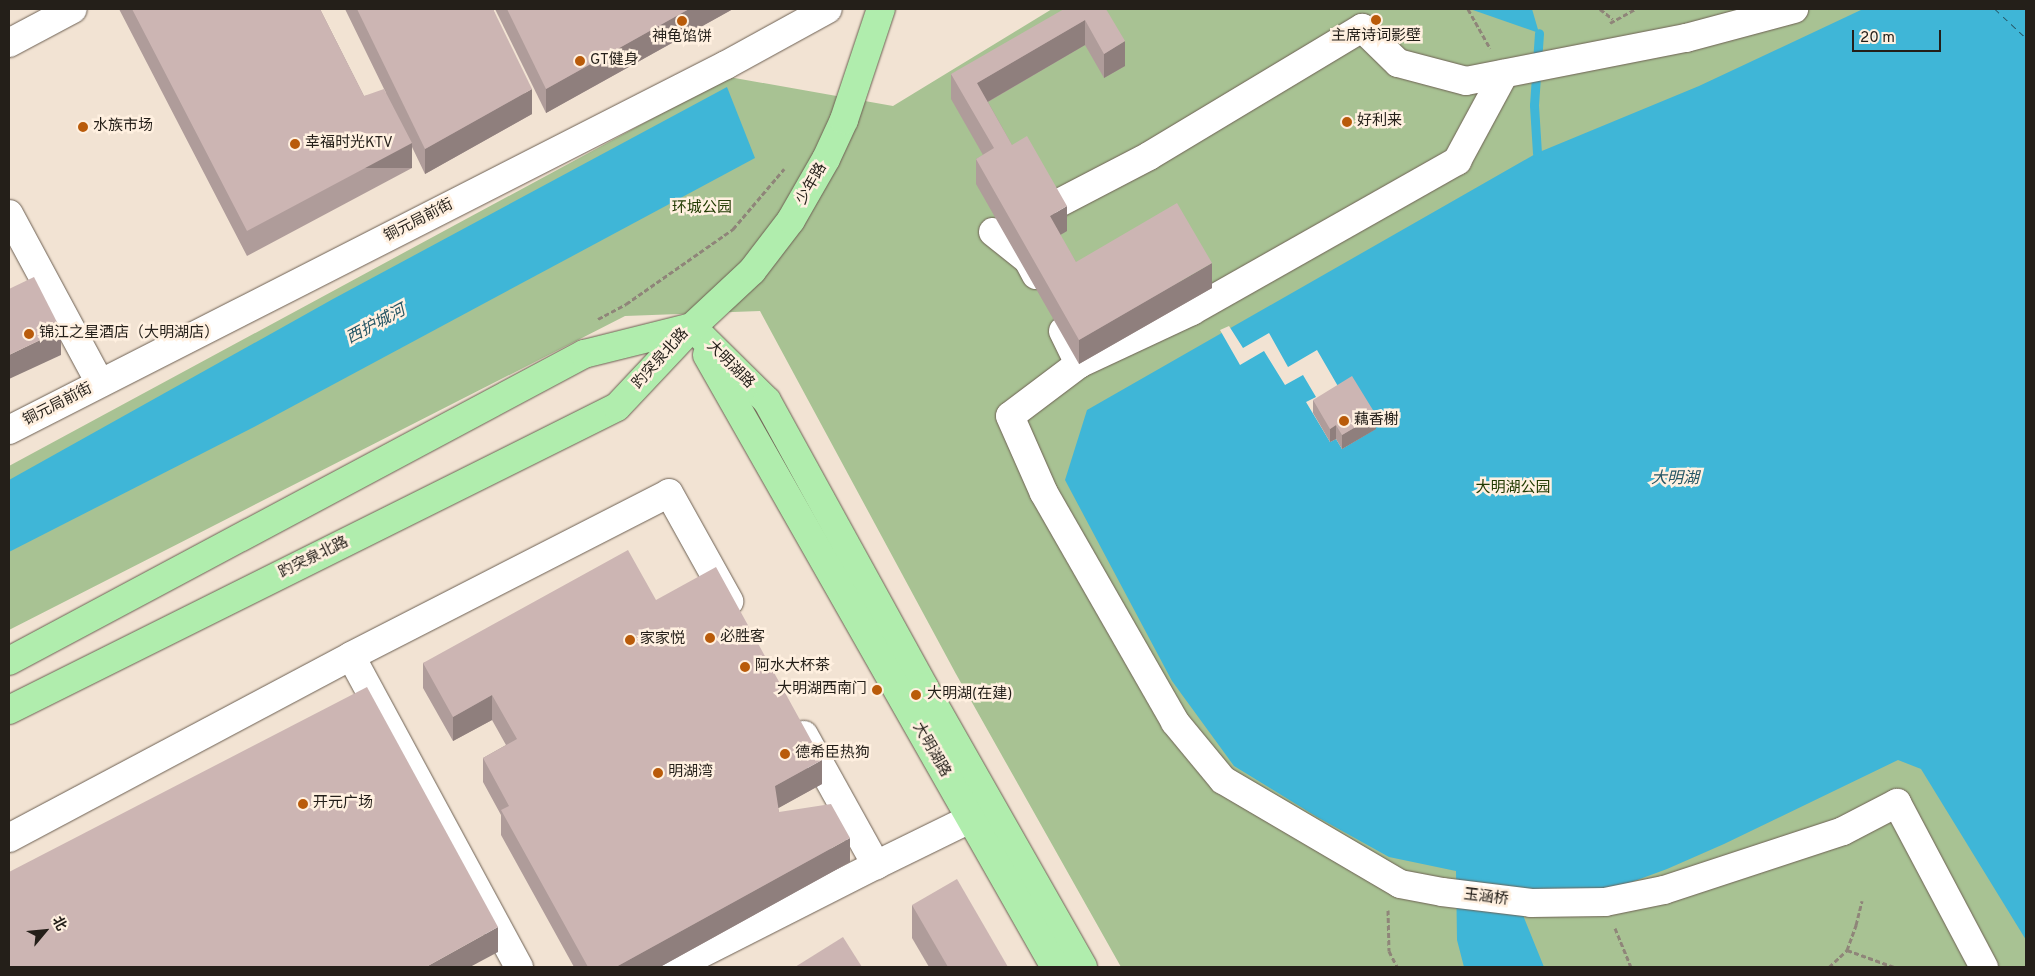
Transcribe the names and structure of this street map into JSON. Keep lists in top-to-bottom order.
{
  "streets": {
    "main road": ["少年路", "趵突泉北路", "大明湖路"],
    "street": ["铜元局前街", "玉涵桥"]
  },
  "crossings": [
    ["少年路", "趵突泉北路"],
    ["少年路", "大明湖路"],
    ["趵突泉北路", "大明湖路"]
  ],
  "water": ["西护城河", "大明湖"],
  "parks": ["环城公园", "大明湖公园"],
  "places": [
    "主席诗词影壁",
    "神龟馅饼",
    "GT健身",
    "好利来",
    "水族市场",
    "幸福时光KTV",
    "锦江之星酒店（大明湖店）",
    "藕香榭",
    "必胜客",
    "家家悦",
    "阿水大杯茶",
    "大明湖西南门",
    "大明湖(在建)",
    "德希臣热狗",
    "明湖湾",
    "开元广场"
  ],
  "scale_bar": "20 m",
  "north": "top right"
}
